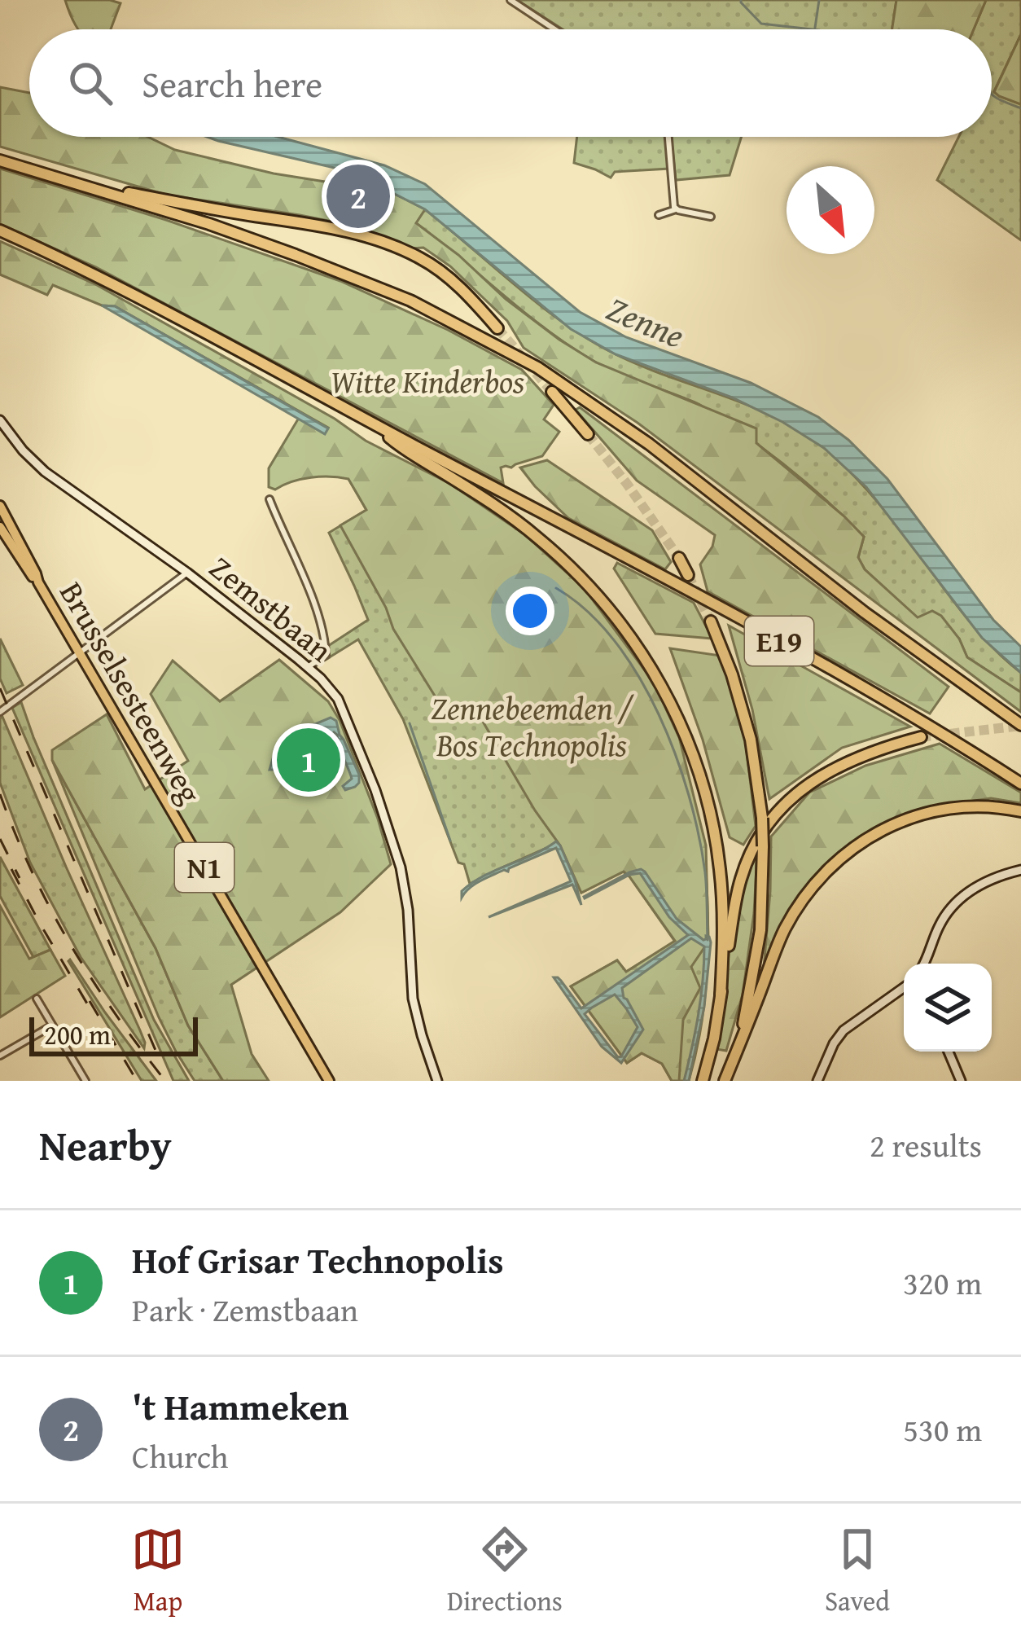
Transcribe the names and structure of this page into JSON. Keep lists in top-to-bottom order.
{
  "streets": {
    "highway": ["E19"],
    "main road": ["Brusselsesteenweg", "N1"],
    "street": ["Zemstbaan"]
  },
  "water": ["Zenne"],
  "parks": ["Witte Kinderbos", "Zennebeemden / Bos Technopolis"],
  "scale_bar": "200 m",
  "north": "bottom right",
  "page": {
    "search": "Search here",
    "pins": ["2", "1"],
    "scale": "200 m",
    "heading": ["Nearby", "2 results"],
    "list": [
      {
        "mark": "1",
        "name": "Hof Grisar Technopolis",
        "note": "Park · Zemstbaan",
        "value": "320 m"
      },
      {
        "mark": "2",
        "name": "'t Hammeken",
        "note": "Church",
        "value": "530 m"
      }
    ],
    "nav": ["Map", "Directions", "Saved"]
  }
}
